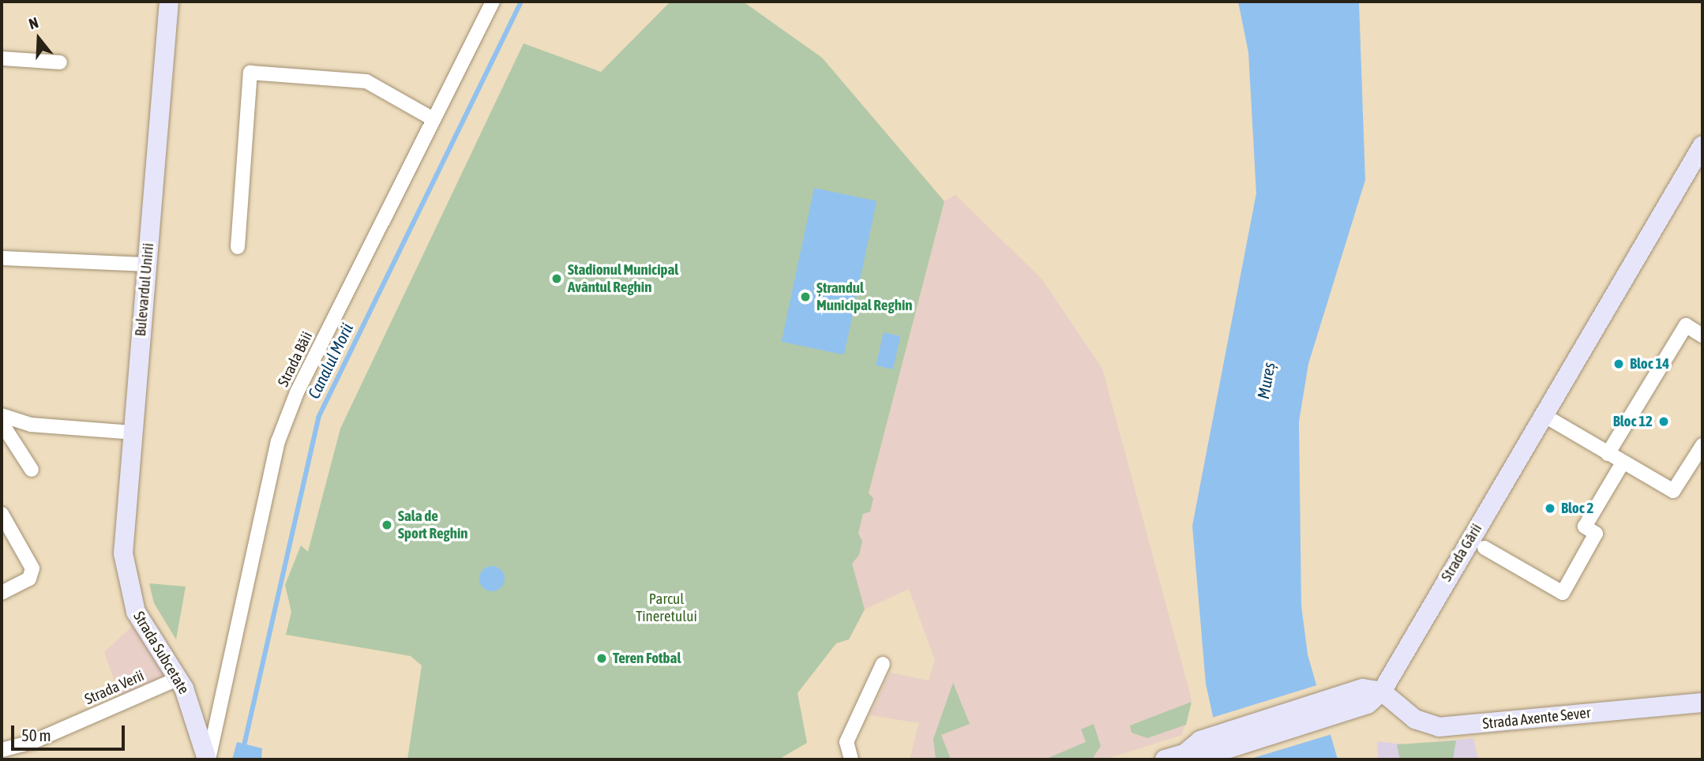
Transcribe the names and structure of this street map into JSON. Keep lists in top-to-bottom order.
{
  "streets": {
    "main road": [
      "Bulevardul Unirii",
      "Strada Gării",
      "Strada Subcetate",
      "Strada Axente Sever"
    ],
    "street": ["Strada Băii", "Strada Verii"]
  },
  "crossings": [
    ["Bulevardul Unirii", "Strada Subcetate"],
    ["Strada Băii", "Strada Subcetate"],
    ["Strada Gării", "Strada Axente Sever"],
    ["Strada Subcetate", "Strada Verii"]
  ],
  "water": ["Canalul Morii", "Mureș"],
  "parks": ["Parcul Tineretului"],
  "places": [
    "Stadionul Municipal Avântul Reghin",
    "Ștrandul Municipal Reghin",
    "Bloc 14",
    "Bloc 12",
    "Bloc 2",
    "Sala de Sport Reghin",
    "Teren Fotbal"
  ],
  "scale_bar": "50 m",
  "north": "top"
}
